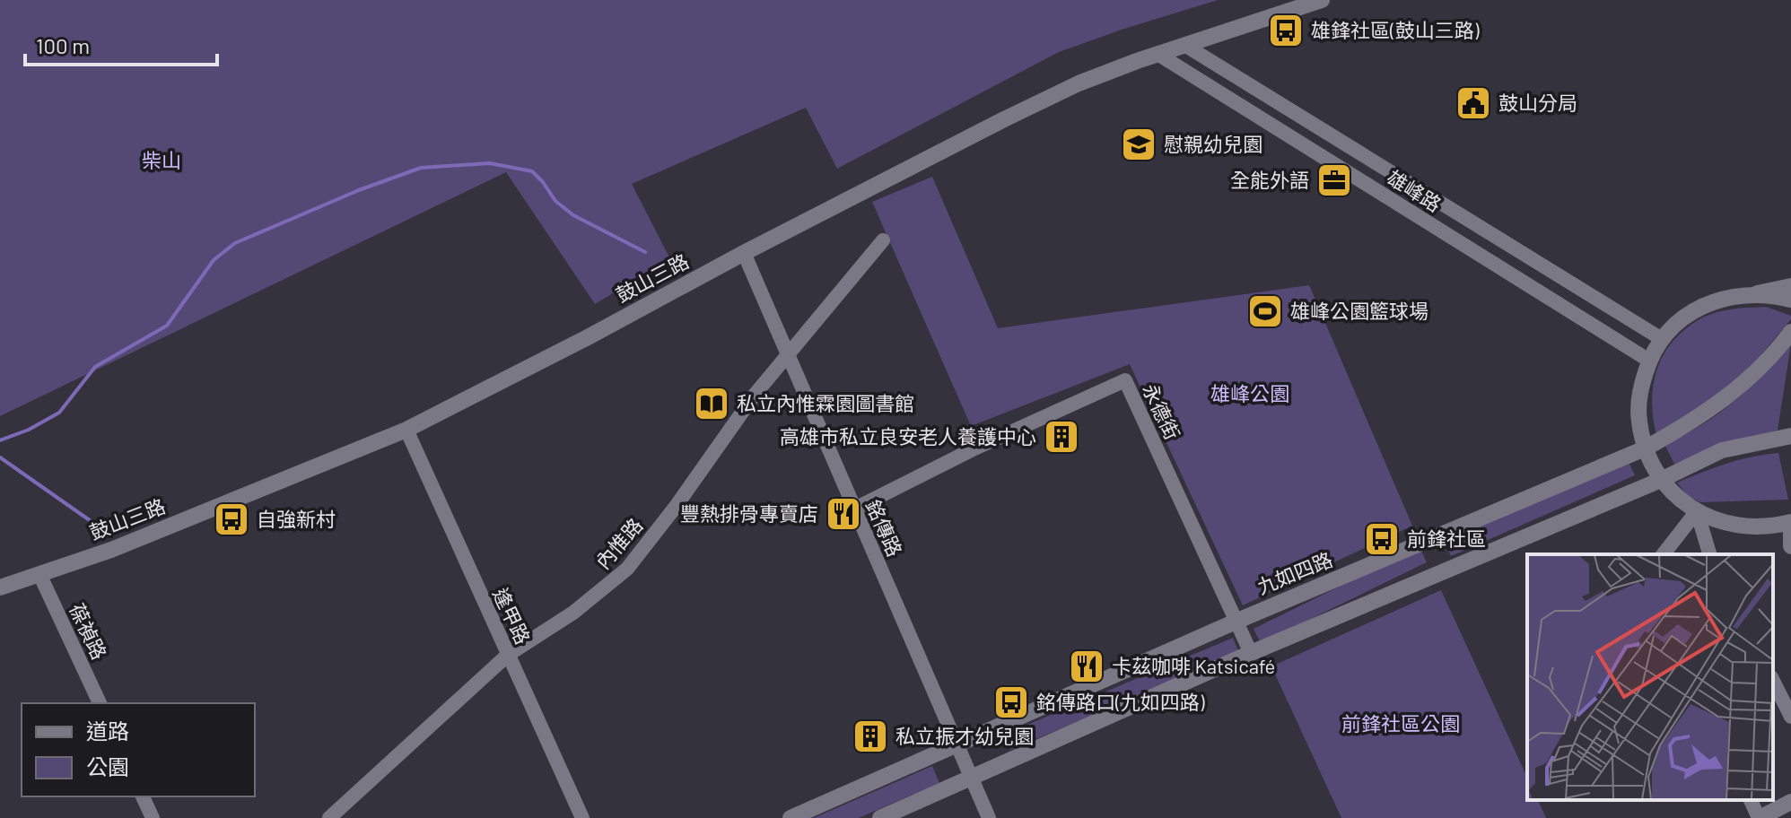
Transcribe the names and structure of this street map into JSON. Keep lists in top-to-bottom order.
{
  "streets": {
    "street": [
      "雄峰路",
      "鼓山三路",
      "永德街",
      "銘傳路",
      "內惟路",
      "九如四路",
      "逢甲路",
      "葆禎路"
    ]
  },
  "crossings": [
    ["雄峰路", "鼓山三路"],
    ["鼓山三路", "銘傳路"],
    ["鼓山三路", "逢甲路"],
    ["鼓山三路", "葆禎路"],
    ["永德街", "銘傳路"],
    ["永德街", "九如四路"],
    ["銘傳路", "內惟路"],
    ["銘傳路", "九如四路"],
    ["內惟路", "逢甲路"]
  ],
  "parks": ["柴山", "雄峰公園", "前鋒社區公園"],
  "places": {
    "bus stop": [
      "雄鋒社區(鼓山三路)",
      "自強新村",
      "前鋒社區",
      "銘傳路口(九如四路)"
    ],
    "public building": ["鼓山分局"],
    "school or university": ["慰親幼兒園"],
    "office": ["全能外語"],
    "sports": ["雄峰公園籃球場"],
    "library": ["私立內惟霖園圖書館"],
    "building": ["高雄市私立良安老人養護中心", "私立振才幼兒園"],
    "restaurant": ["豐熱排骨專賣店", "卡茲咖啡 Katsicafé"]
  },
  "legend": ["道路", "公園"],
  "scale_bar": "100 m"
}
